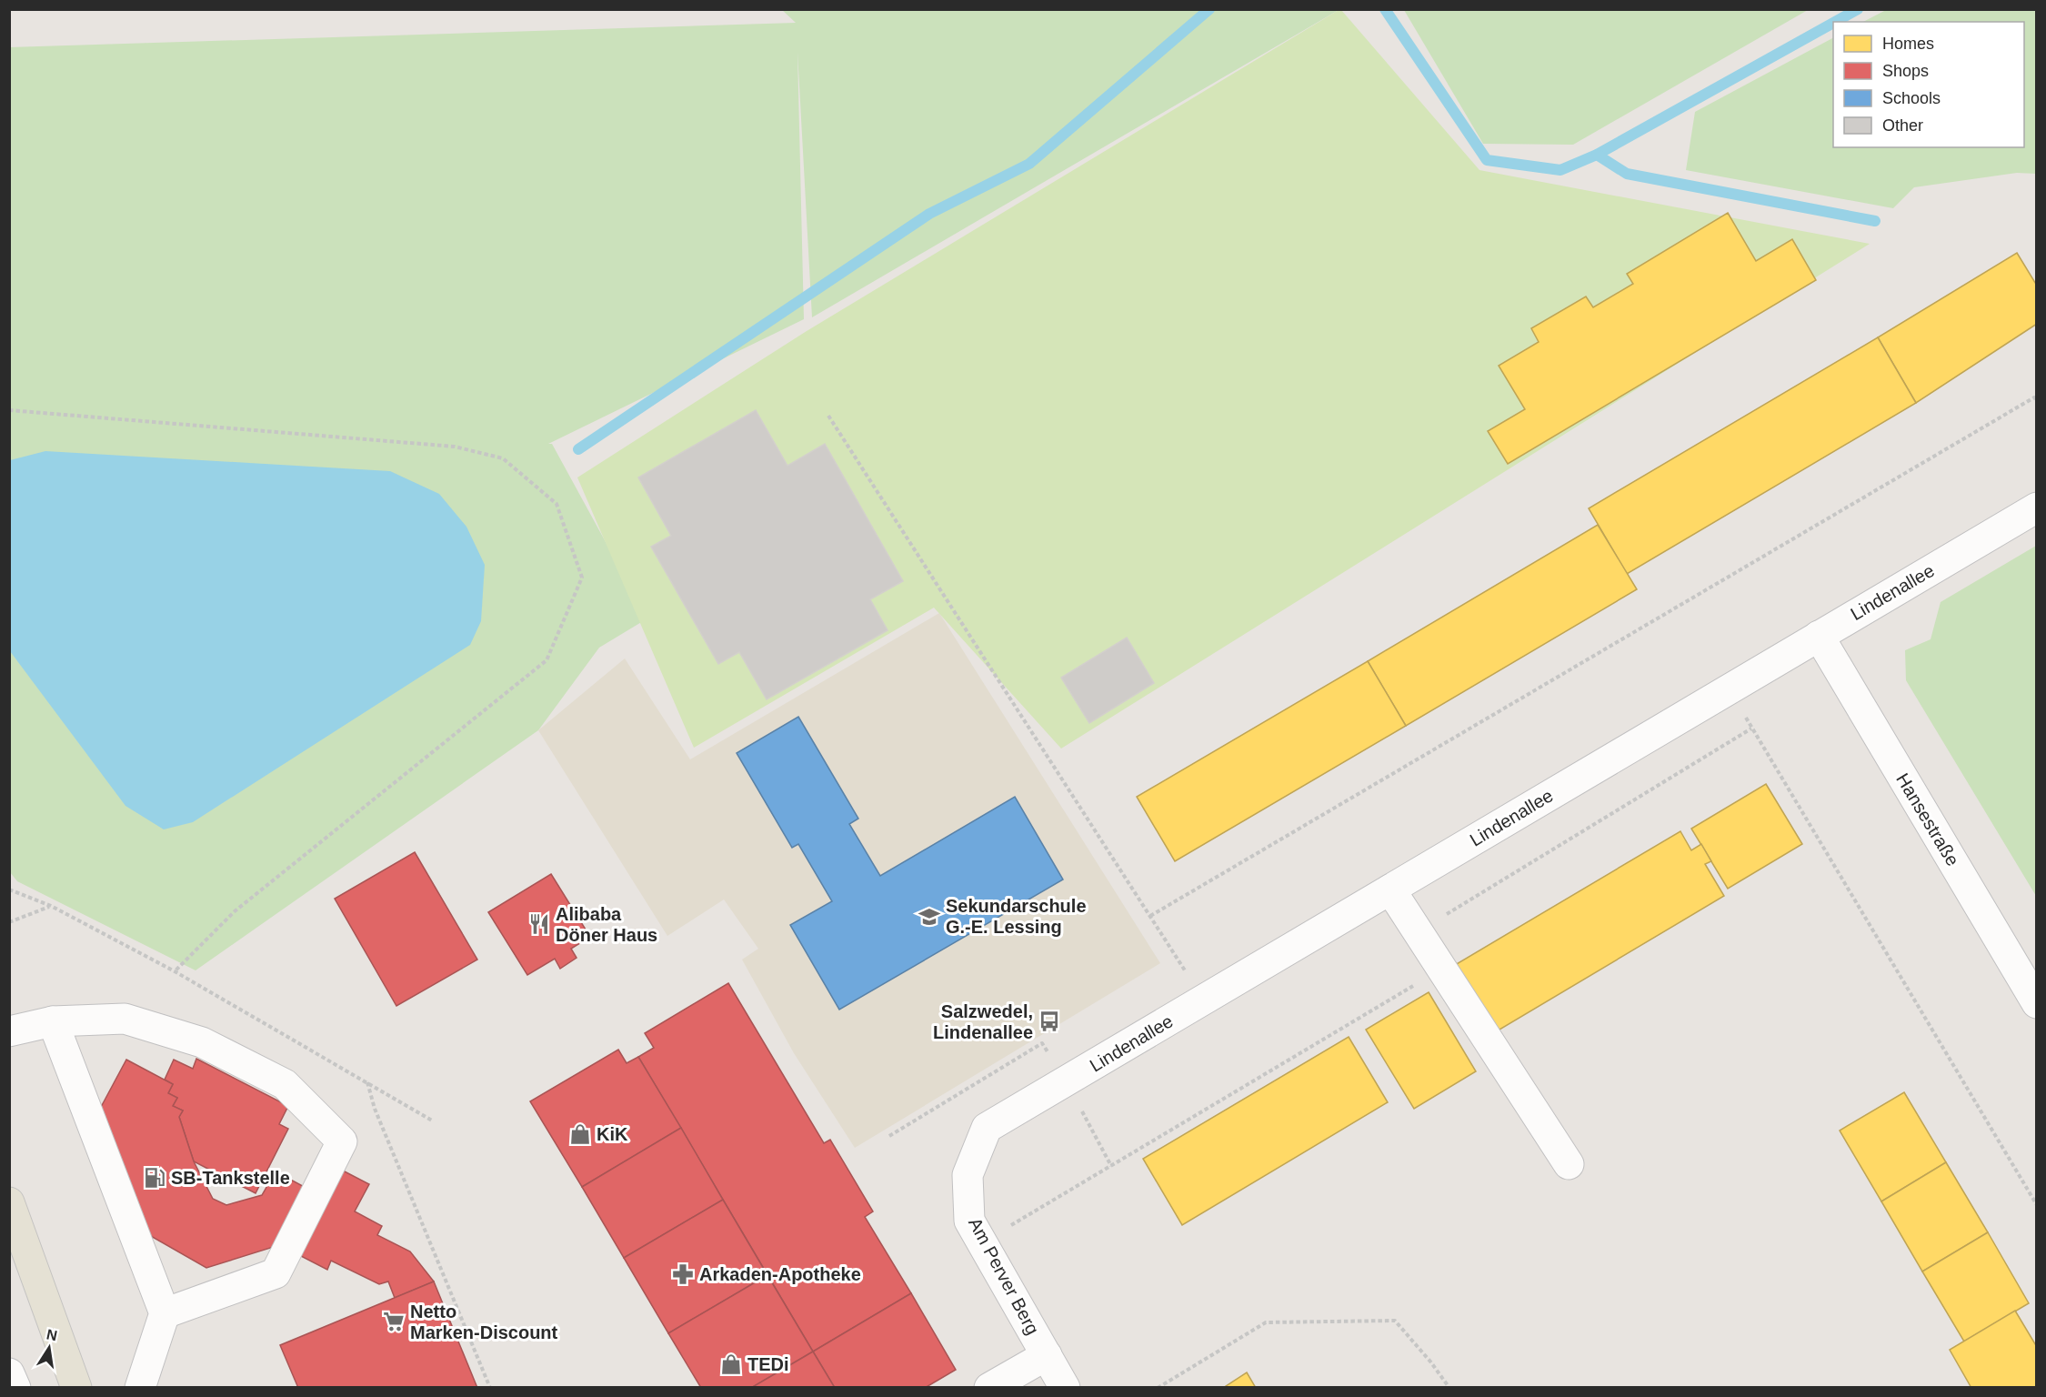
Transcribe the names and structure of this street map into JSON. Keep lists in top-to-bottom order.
{
  "streets": {
    "street": ["Lindenallee", "Hansestraße", "Am Perver Berg"]
  },
  "crossings": [
    ["Lindenallee", "Hansestraße"],
    ["Lindenallee", "Am Perver Berg"]
  ],
  "places": {
    "school or university": ["Sekundarschule G.-E. Lessing"],
    "restaurant": ["Alibaba Döner Haus"],
    "bus stop": ["Salzwedel, Lindenallee"],
    "shop": ["KiK", "TEDi"],
    "fuel station": ["SB-Tankstelle"],
    "pharmacy": ["Arkaden-Apotheke"],
    "supermarket": ["Netto Marken-Discount"]
  },
  "legend": [
    "Homes",
    "Shops",
    "Schools",
    "Other"
  ],
  "north": "top"
}
